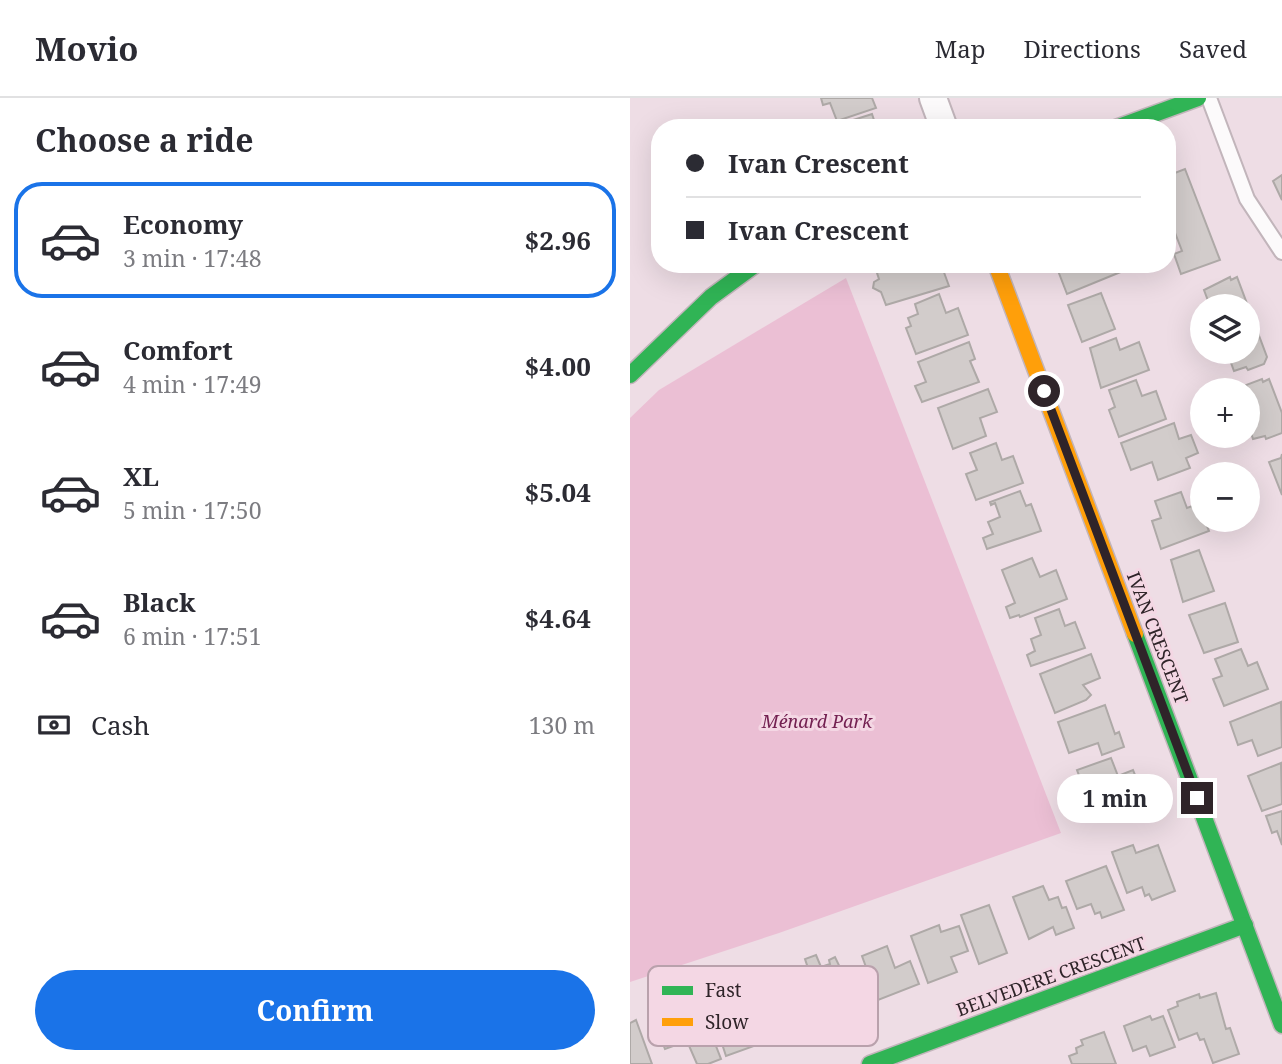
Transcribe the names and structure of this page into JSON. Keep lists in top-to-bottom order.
{
  "streets": {
    "street": ["IVAN CRESCENT", "BELVEDERE CRESCENT"]
  },
  "crossings": [
    ["IVAN CRESCENT", "BELVEDERE CRESCENT"]
  ],
  "parks": ["Ménard Park"],
  "legend": ["Fast", "Slow"],
  "page": {
    "header": "Movio",
    "nav": ["Map", "Directions", "Saved"],
    "heading": "Choose a ride",
    "banner": ["Ivan Crescent", "Ivan Crescent"],
    "list": [
      {
        "name": "Economy",
        "note": "3 min · 17:48",
        "value": "$2.96"
      },
      {
        "name": "Comfort",
        "note": "4 min · 17:49",
        "value": "$4.00"
      },
      {
        "name": "XL",
        "note": "5 min · 17:50",
        "value": "$5.04"
      },
      {
        "name": "Black",
        "note": "6 min · 17:51",
        "value": "$4.64"
      }
    ],
    "map_buttons": ["+", "−"],
    "pay": ["Cash", "130 m"],
    "bubble": "1 min",
    "buttons": "Confirm"
  }
}
